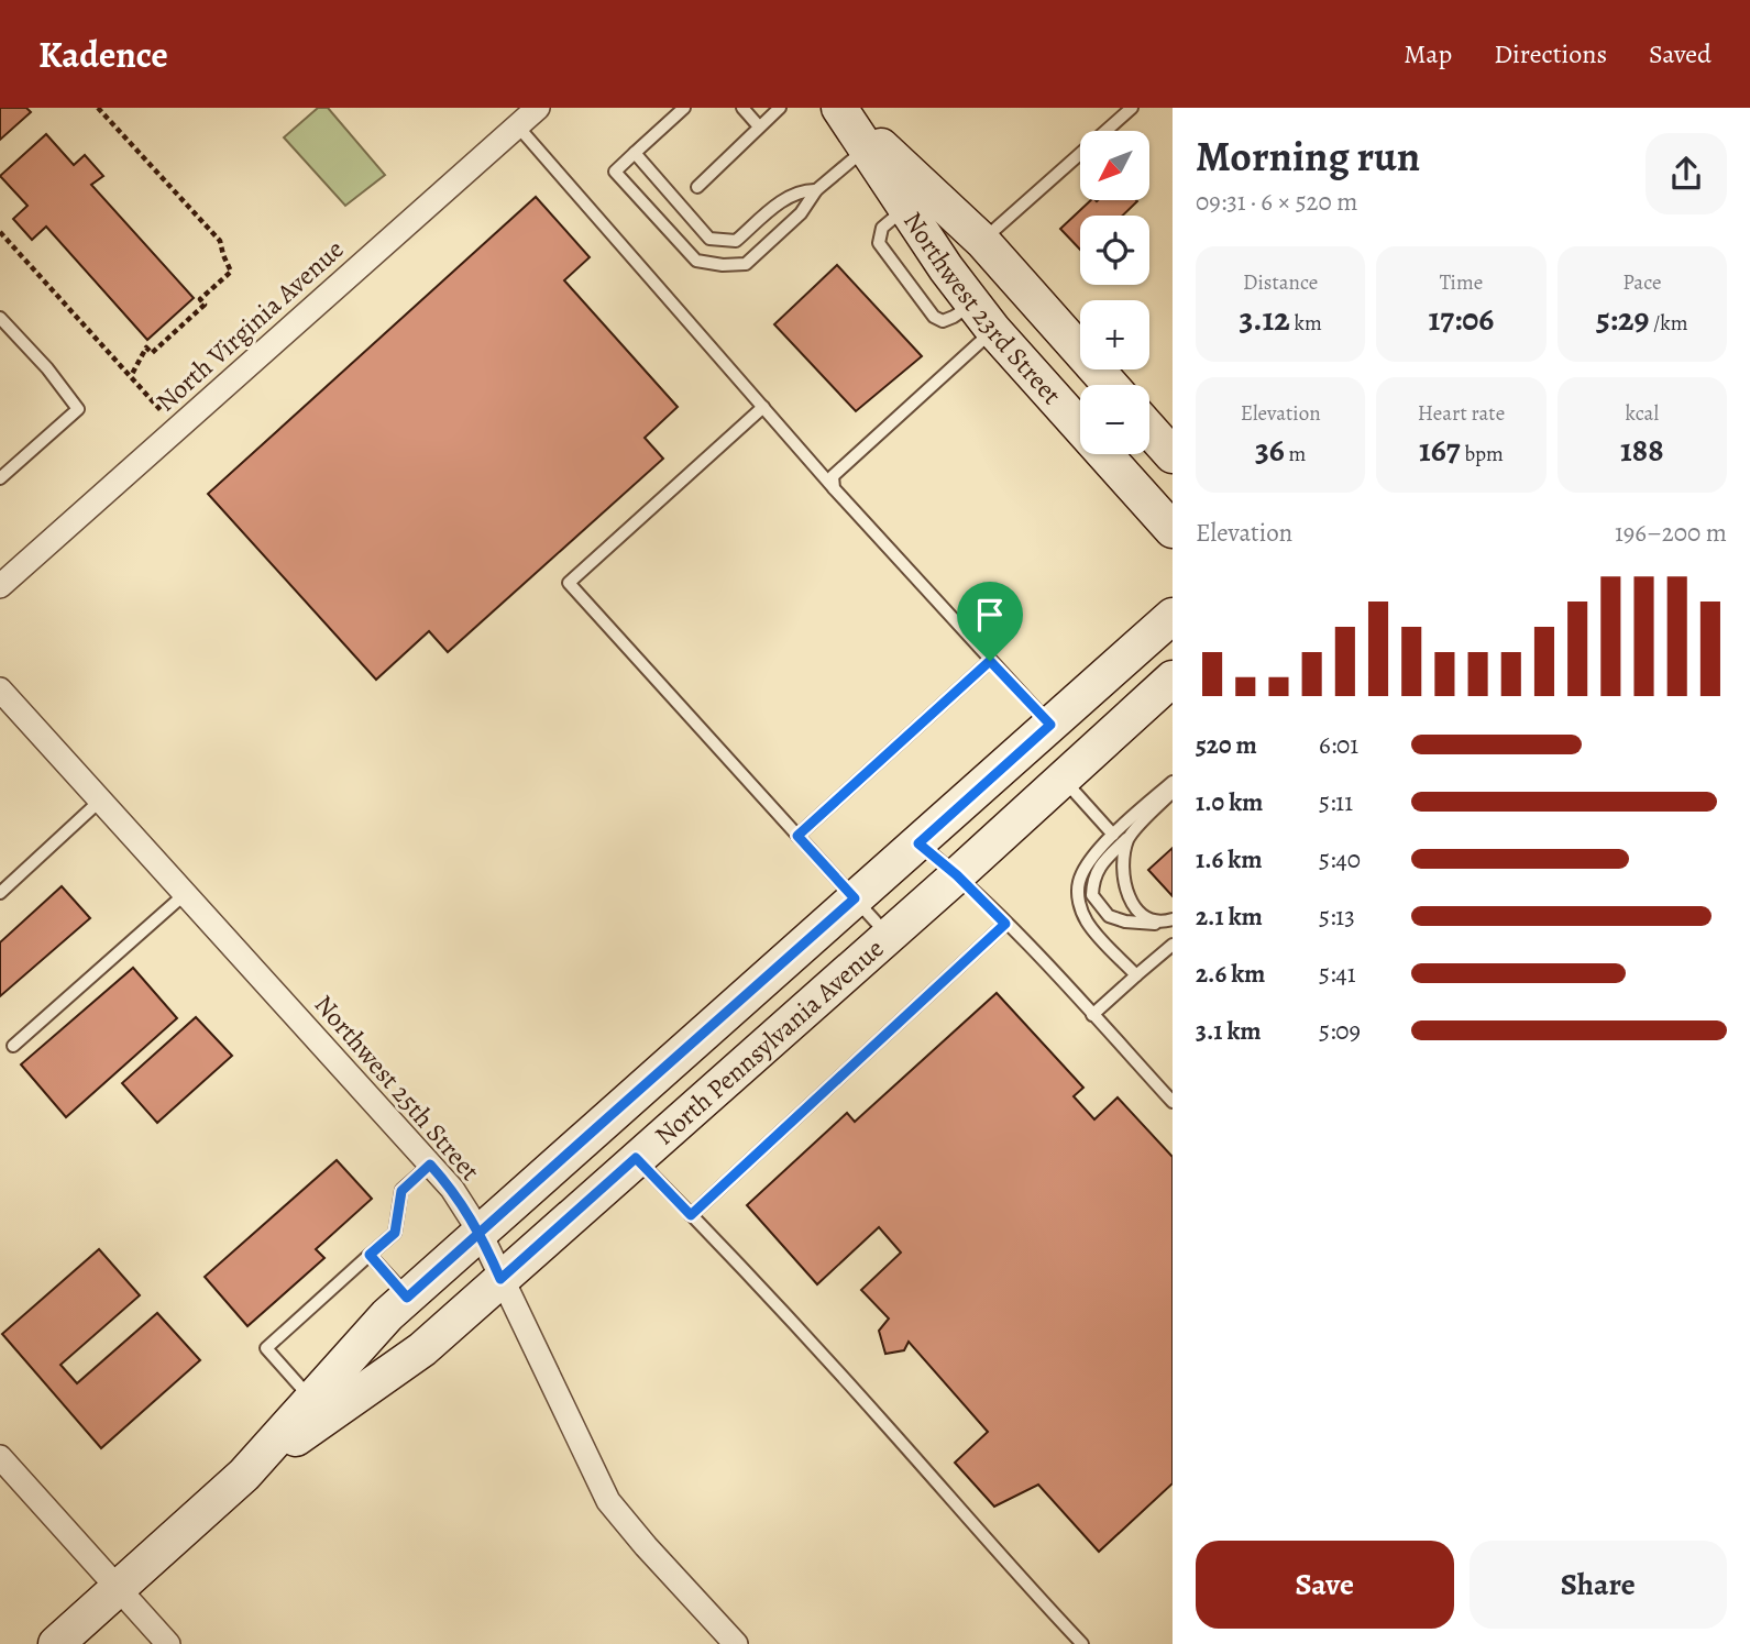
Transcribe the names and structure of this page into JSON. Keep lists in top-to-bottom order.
{
  "streets": {
    "main road": ["Northwest 23rd Street", "North Pennsylvania Avenue"],
    "street": ["North Virginia Avenue", "Northwest 25th Street"]
  },
  "crossings": [
    ["North Pennsylvania Avenue", "Northwest 25th Street"]
  ],
  "north": "bottom left",
  "page": {
    "header": "Kadence",
    "nav": ["Map", "Directions", "Saved"],
    "heading": ["Morning run", "09:31 · 6 × 520 m"],
    "map_buttons": ["+", "−"],
    "stats": [
      ["Distance", "3.12 km"],
      ["Time", "17:06"],
      ["Pace", "5:29 /km"],
      ["Elevation", "36 m"],
      ["Heart rate", "167 bpm"],
      ["kcal", "188"]
    ],
    "chart": ["Elevation", "196–200 m"],
    "list": [
      {
        "name": "520 m",
        "note": "6:01"
      },
      {
        "name": "1.0 km",
        "note": "5:11"
      },
      {
        "name": "1.6 km",
        "note": "5:40"
      },
      {
        "name": "2.1 km",
        "note": "5:13"
      },
      {
        "name": "2.6 km",
        "note": "5:41"
      },
      {
        "name": "3.1 km",
        "note": "5:09"
      }
    ],
    "buttons": ["Save", "Share"]
  }
}
